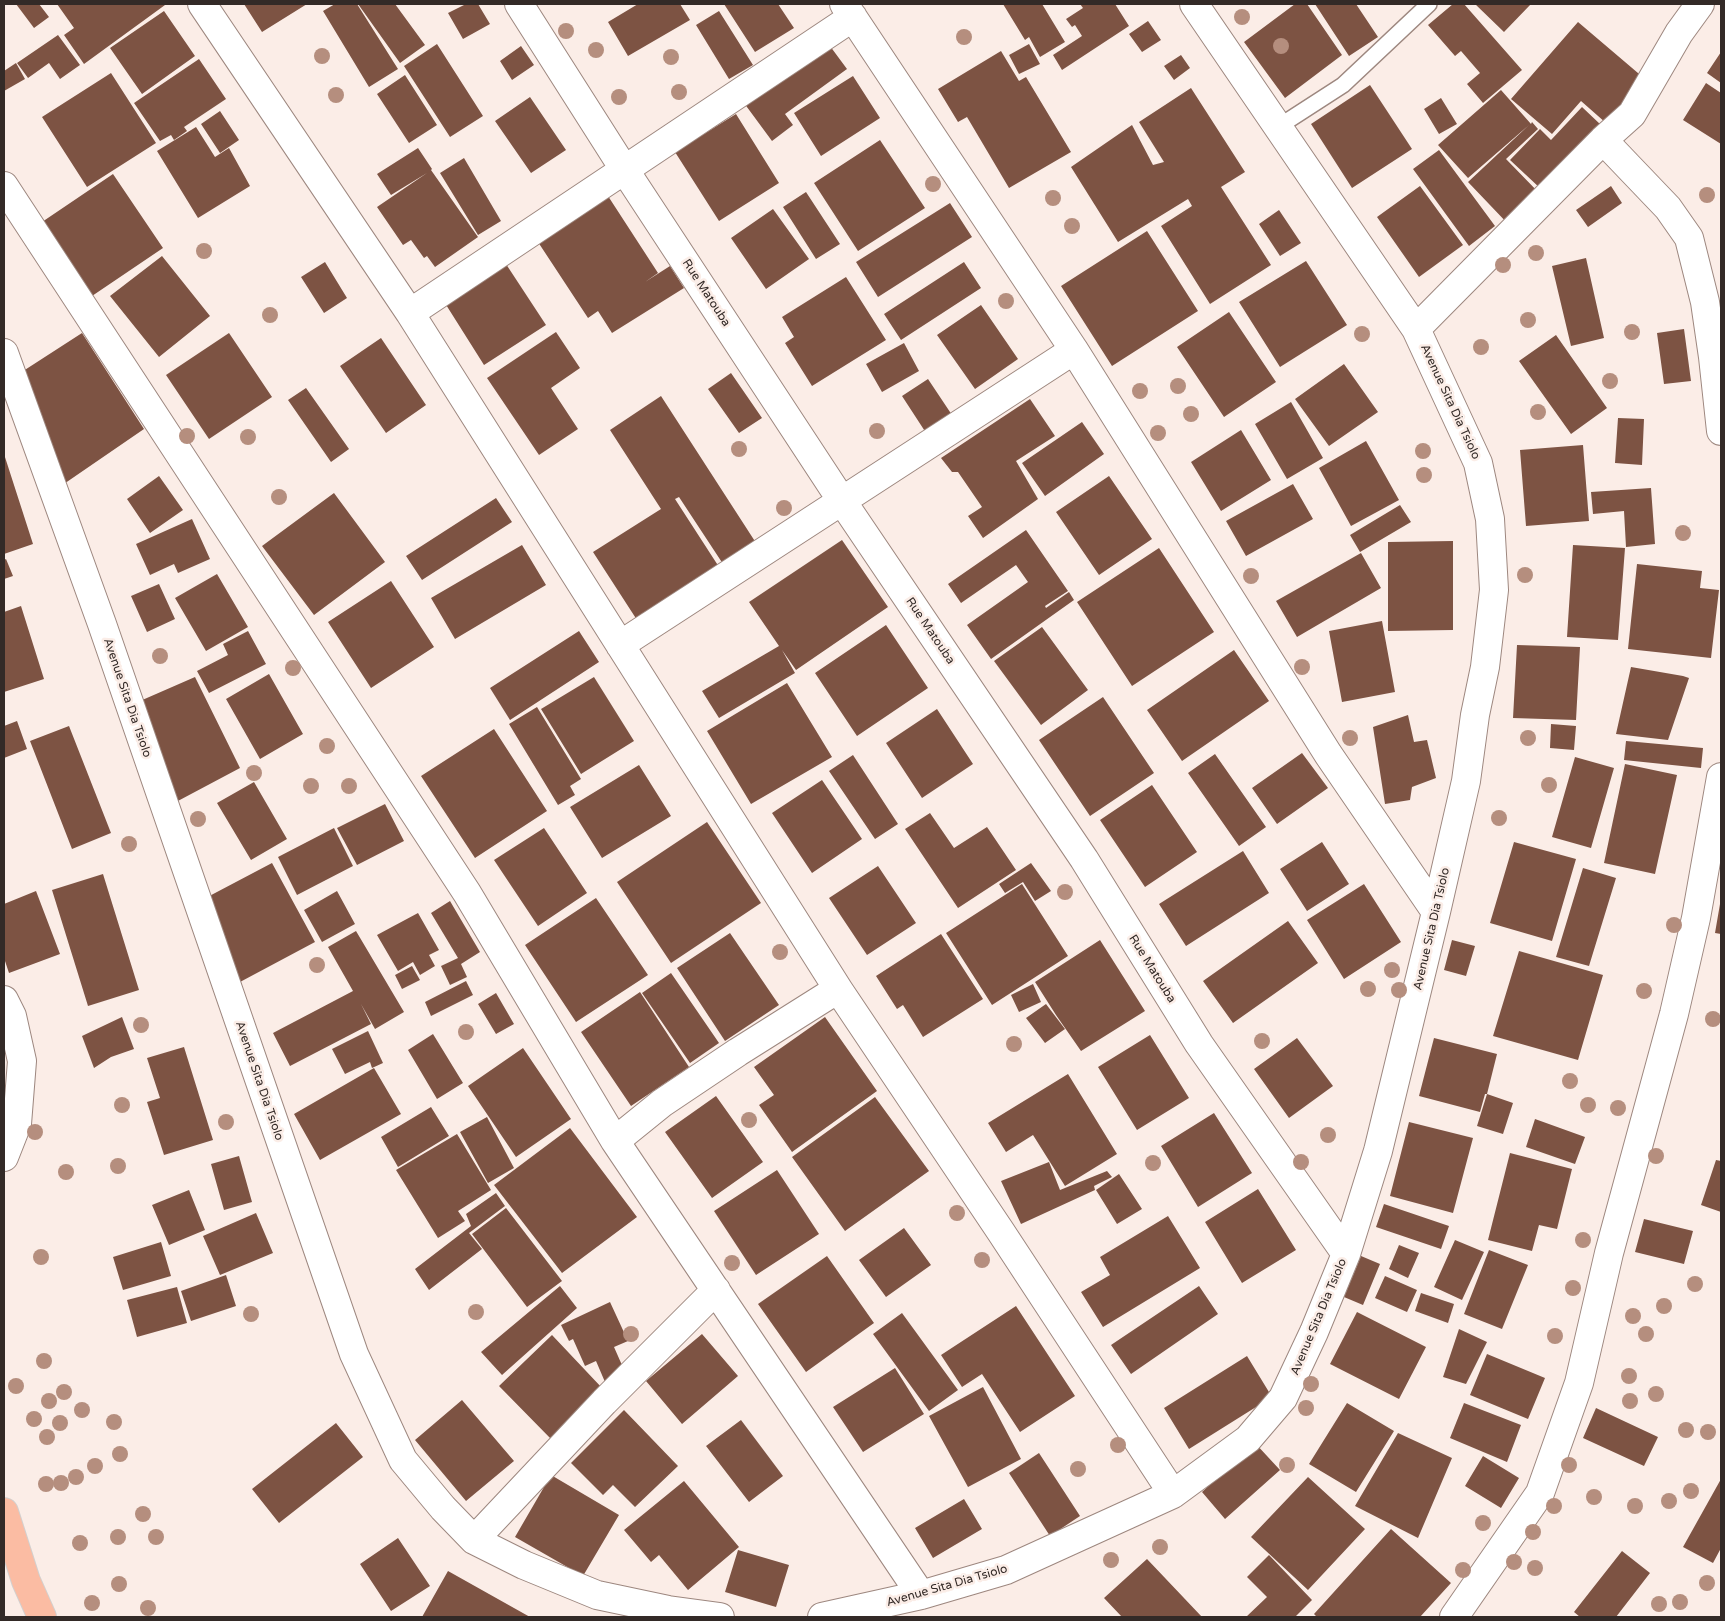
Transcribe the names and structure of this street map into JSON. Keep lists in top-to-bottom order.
{
  "streets": {
    "street": ["Rue Matouba", "Avenue Sita Dia Tsiolo"]
  },
  "crossings": [
    ["Rue Matouba", "Avenue Sita Dia Tsiolo"]
  ]
}
